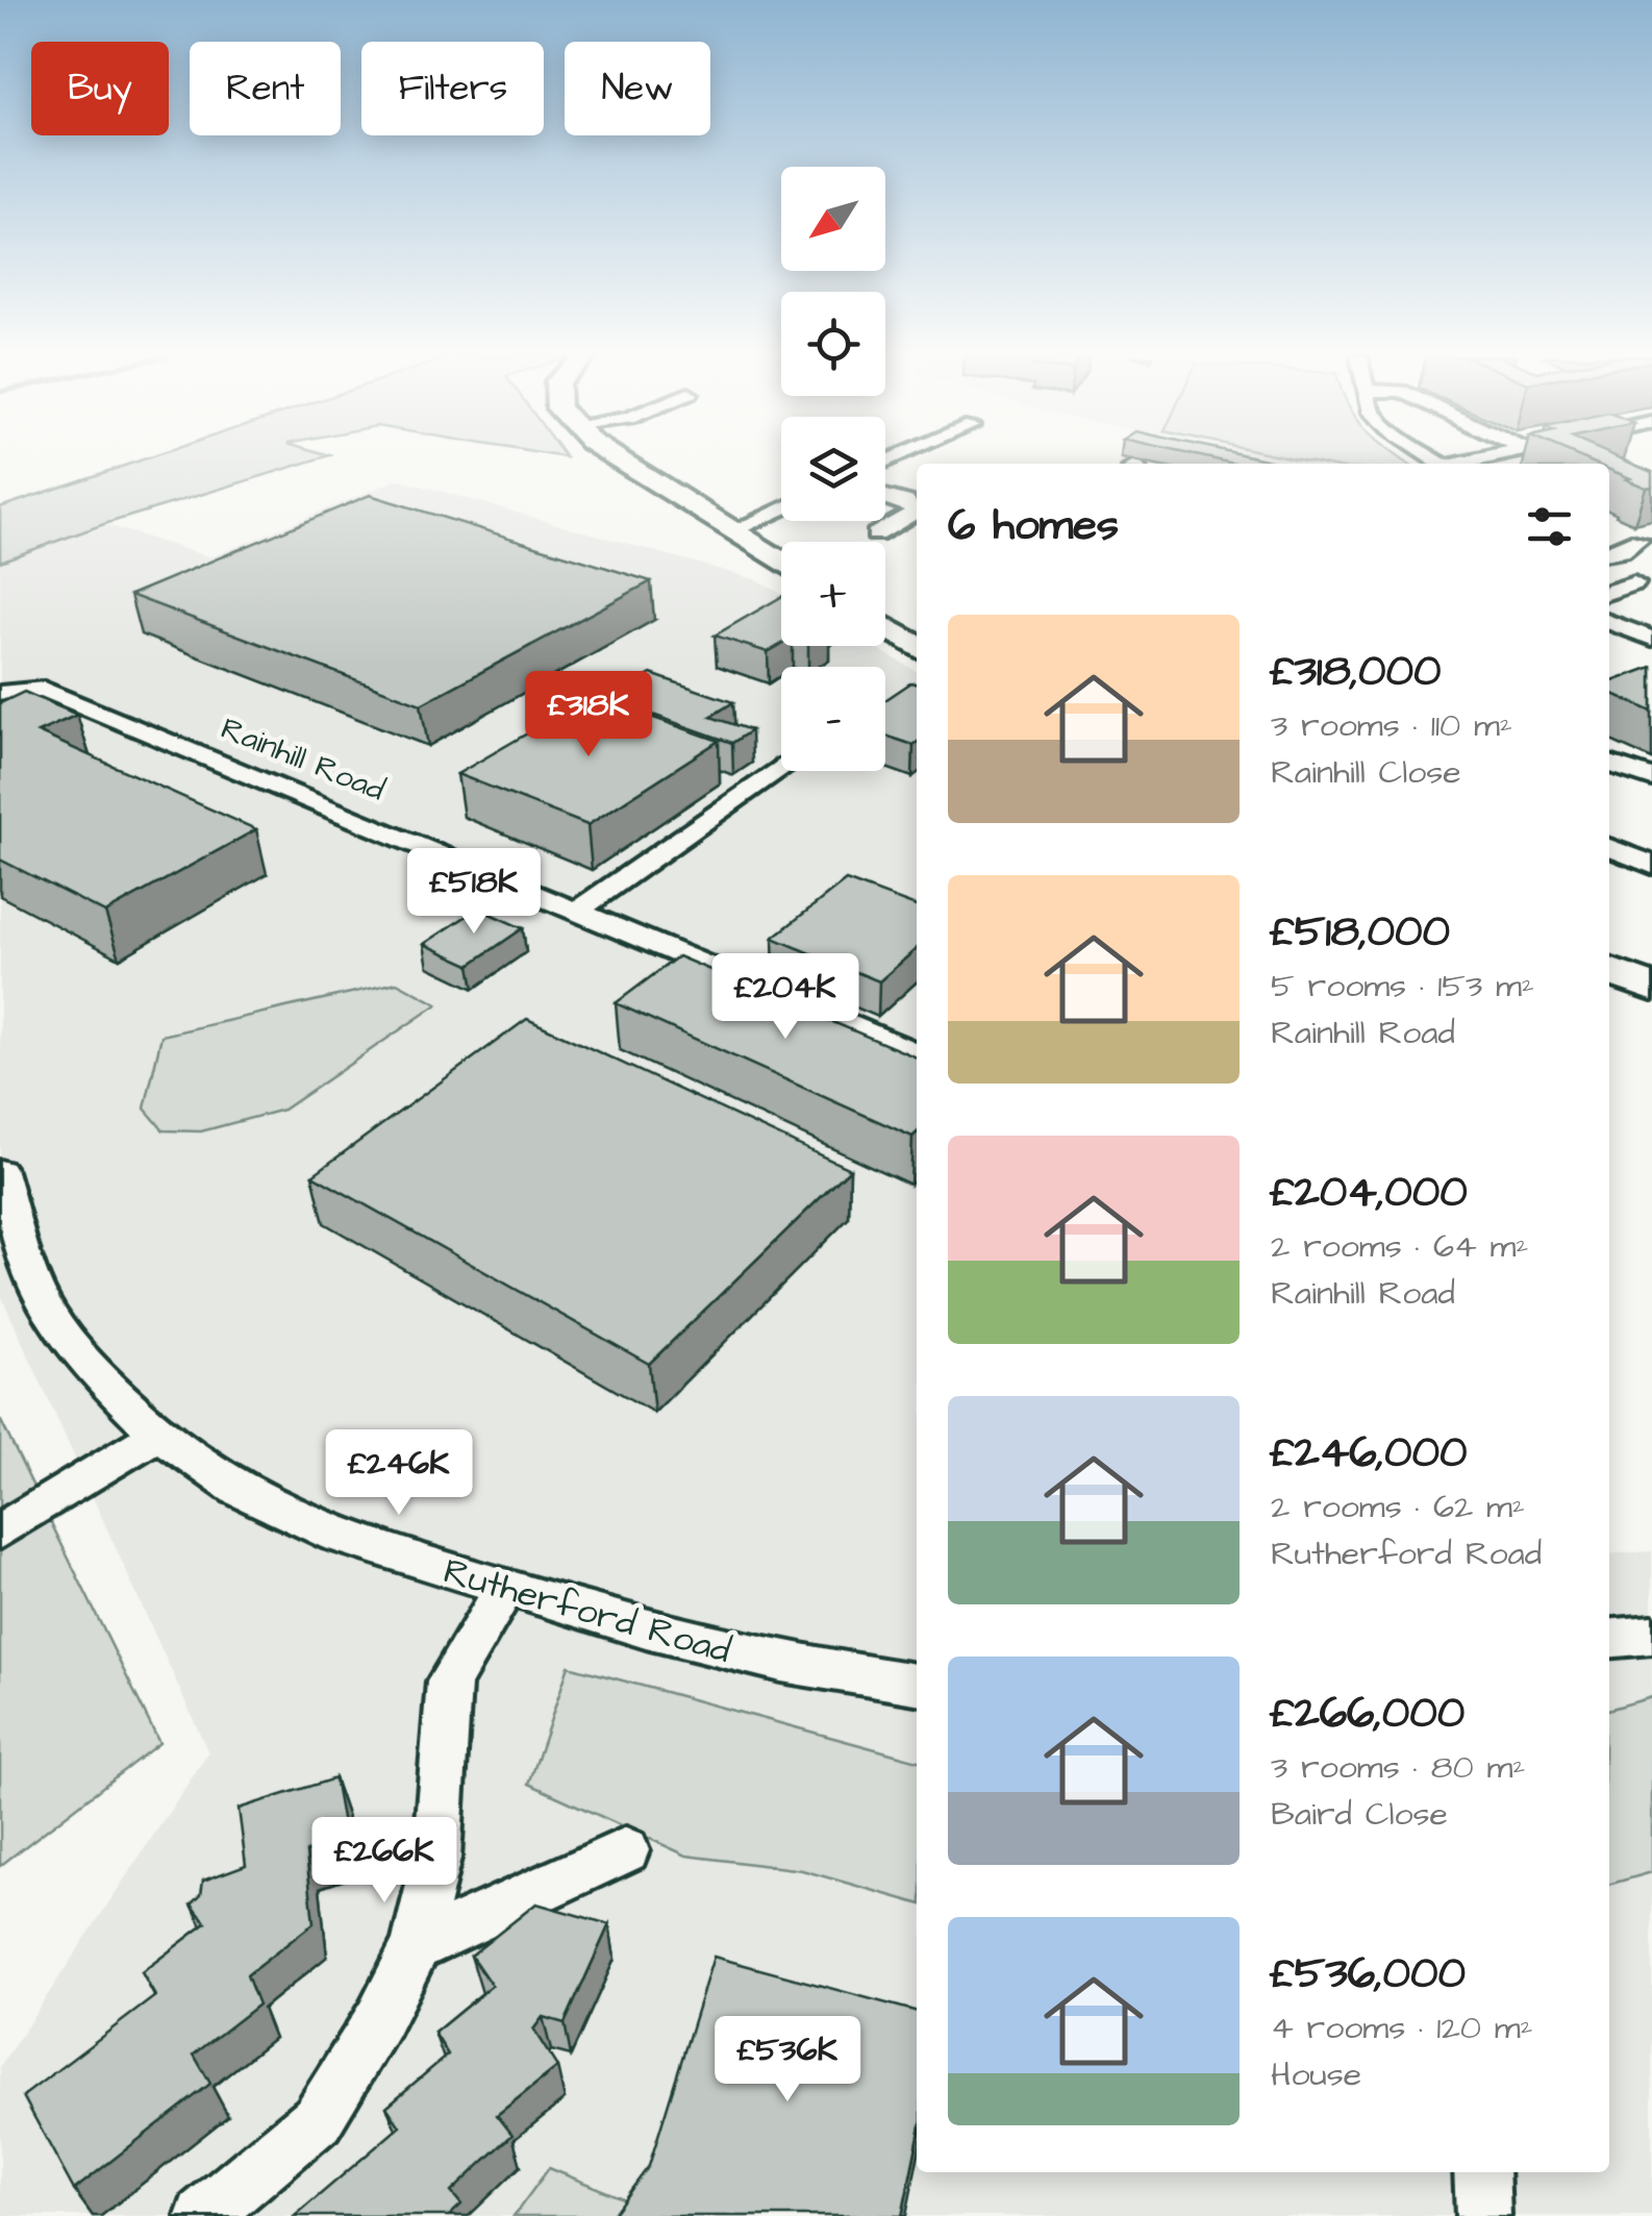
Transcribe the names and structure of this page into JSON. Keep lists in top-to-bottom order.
{
  "streets": {
    "street": ["Rainhill Road", "Rutherford Road"]
  },
  "north": "bottom left",
  "page": {
    "chip": [
      "Buy",
      "Rent",
      "Filters",
      "New"
    ],
    "map_buttons": ["+", "−"],
    "heading": "6 homes",
    "list": [
      {
        "name": "£318,000",
        "note": "3 rooms · 110 m² · Rainhill Close"
      },
      {
        "name": "£518,000",
        "note": "5 rooms · 153 m² · Rainhill Road"
      },
      {
        "name": "£204,000",
        "note": "2 rooms · 64 m² · Rainhill Road"
      },
      {
        "name": "£246,000",
        "note": "2 rooms · 62 m² · Rutherford Road"
      },
      {
        "name": "£266,000",
        "note": "3 rooms · 80 m² · Baird Close"
      },
      {
        "name": "£536,000",
        "note": "4 rooms · 120 m² · House"
      }
    ],
    "price": [
      "£318K",
      "£518K",
      "£204K",
      "£246K",
      "£266K",
      "£536K"
    ]
  }
}
